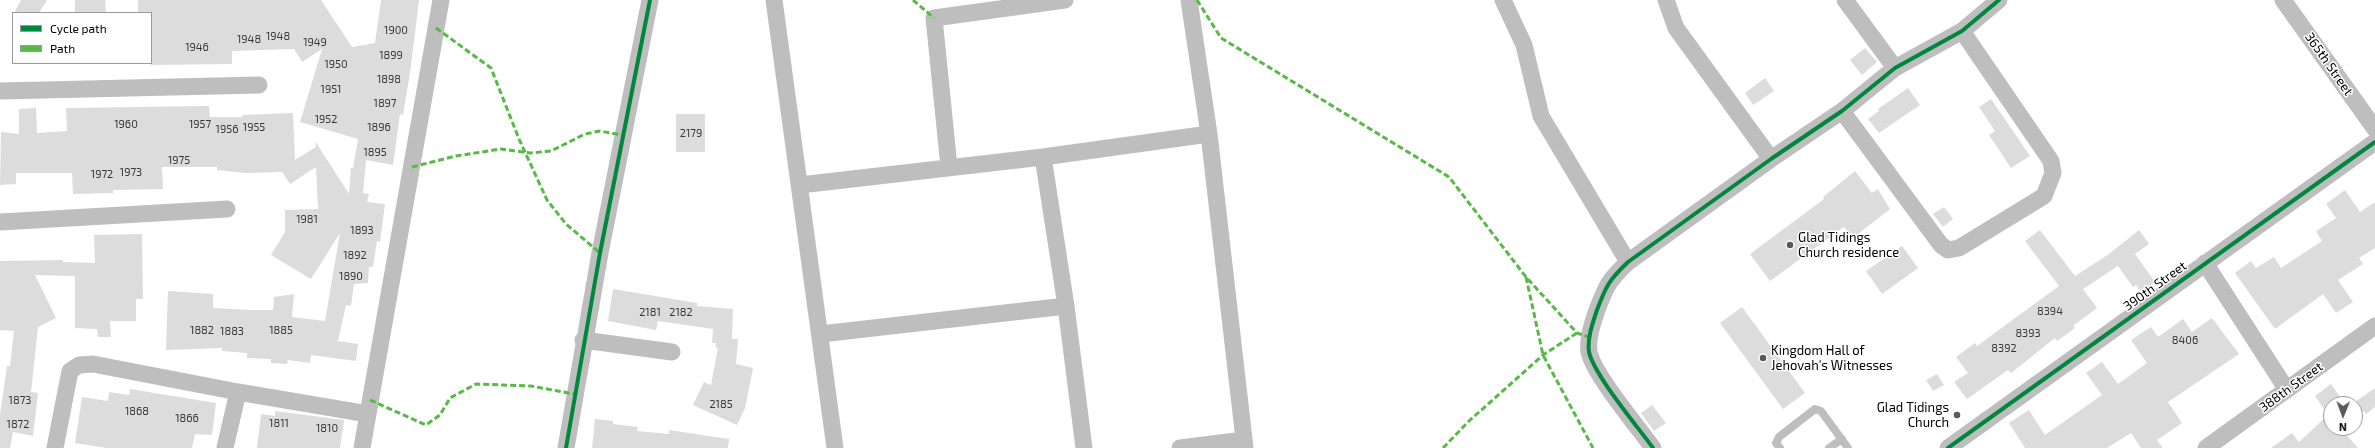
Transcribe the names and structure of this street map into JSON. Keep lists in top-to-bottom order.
{
  "streets": {
    "street": ["365th Street", "390th Street", "388th Street"]
  },
  "places": ["Glad Tidings Church residence", "Kingdom Hall of Jehovah's Witnesses", "Glad Tidings Church"],
  "house_numbers": [
    "1900",
    "1948",
    "1948",
    "1949",
    "1946",
    "1899",
    "1950",
    "1898",
    "1951",
    "1897",
    "1952",
    "1960",
    "1957",
    "1955",
    "1896",
    "1956",
    "2179",
    "1895",
    "1975",
    "1973",
    "1972",
    "1981",
    "1893",
    "1892",
    "1890",
    "8394",
    "2181",
    "2182",
    "1882",
    "1885",
    "1883",
    "8393",
    "8406",
    "8392",
    "1873",
    "2185",
    "1868",
    "1866",
    "1811",
    "1872",
    "1810"
  ],
  "legend": ["Cycle path", "Path"],
  "north": "bottom"
}
